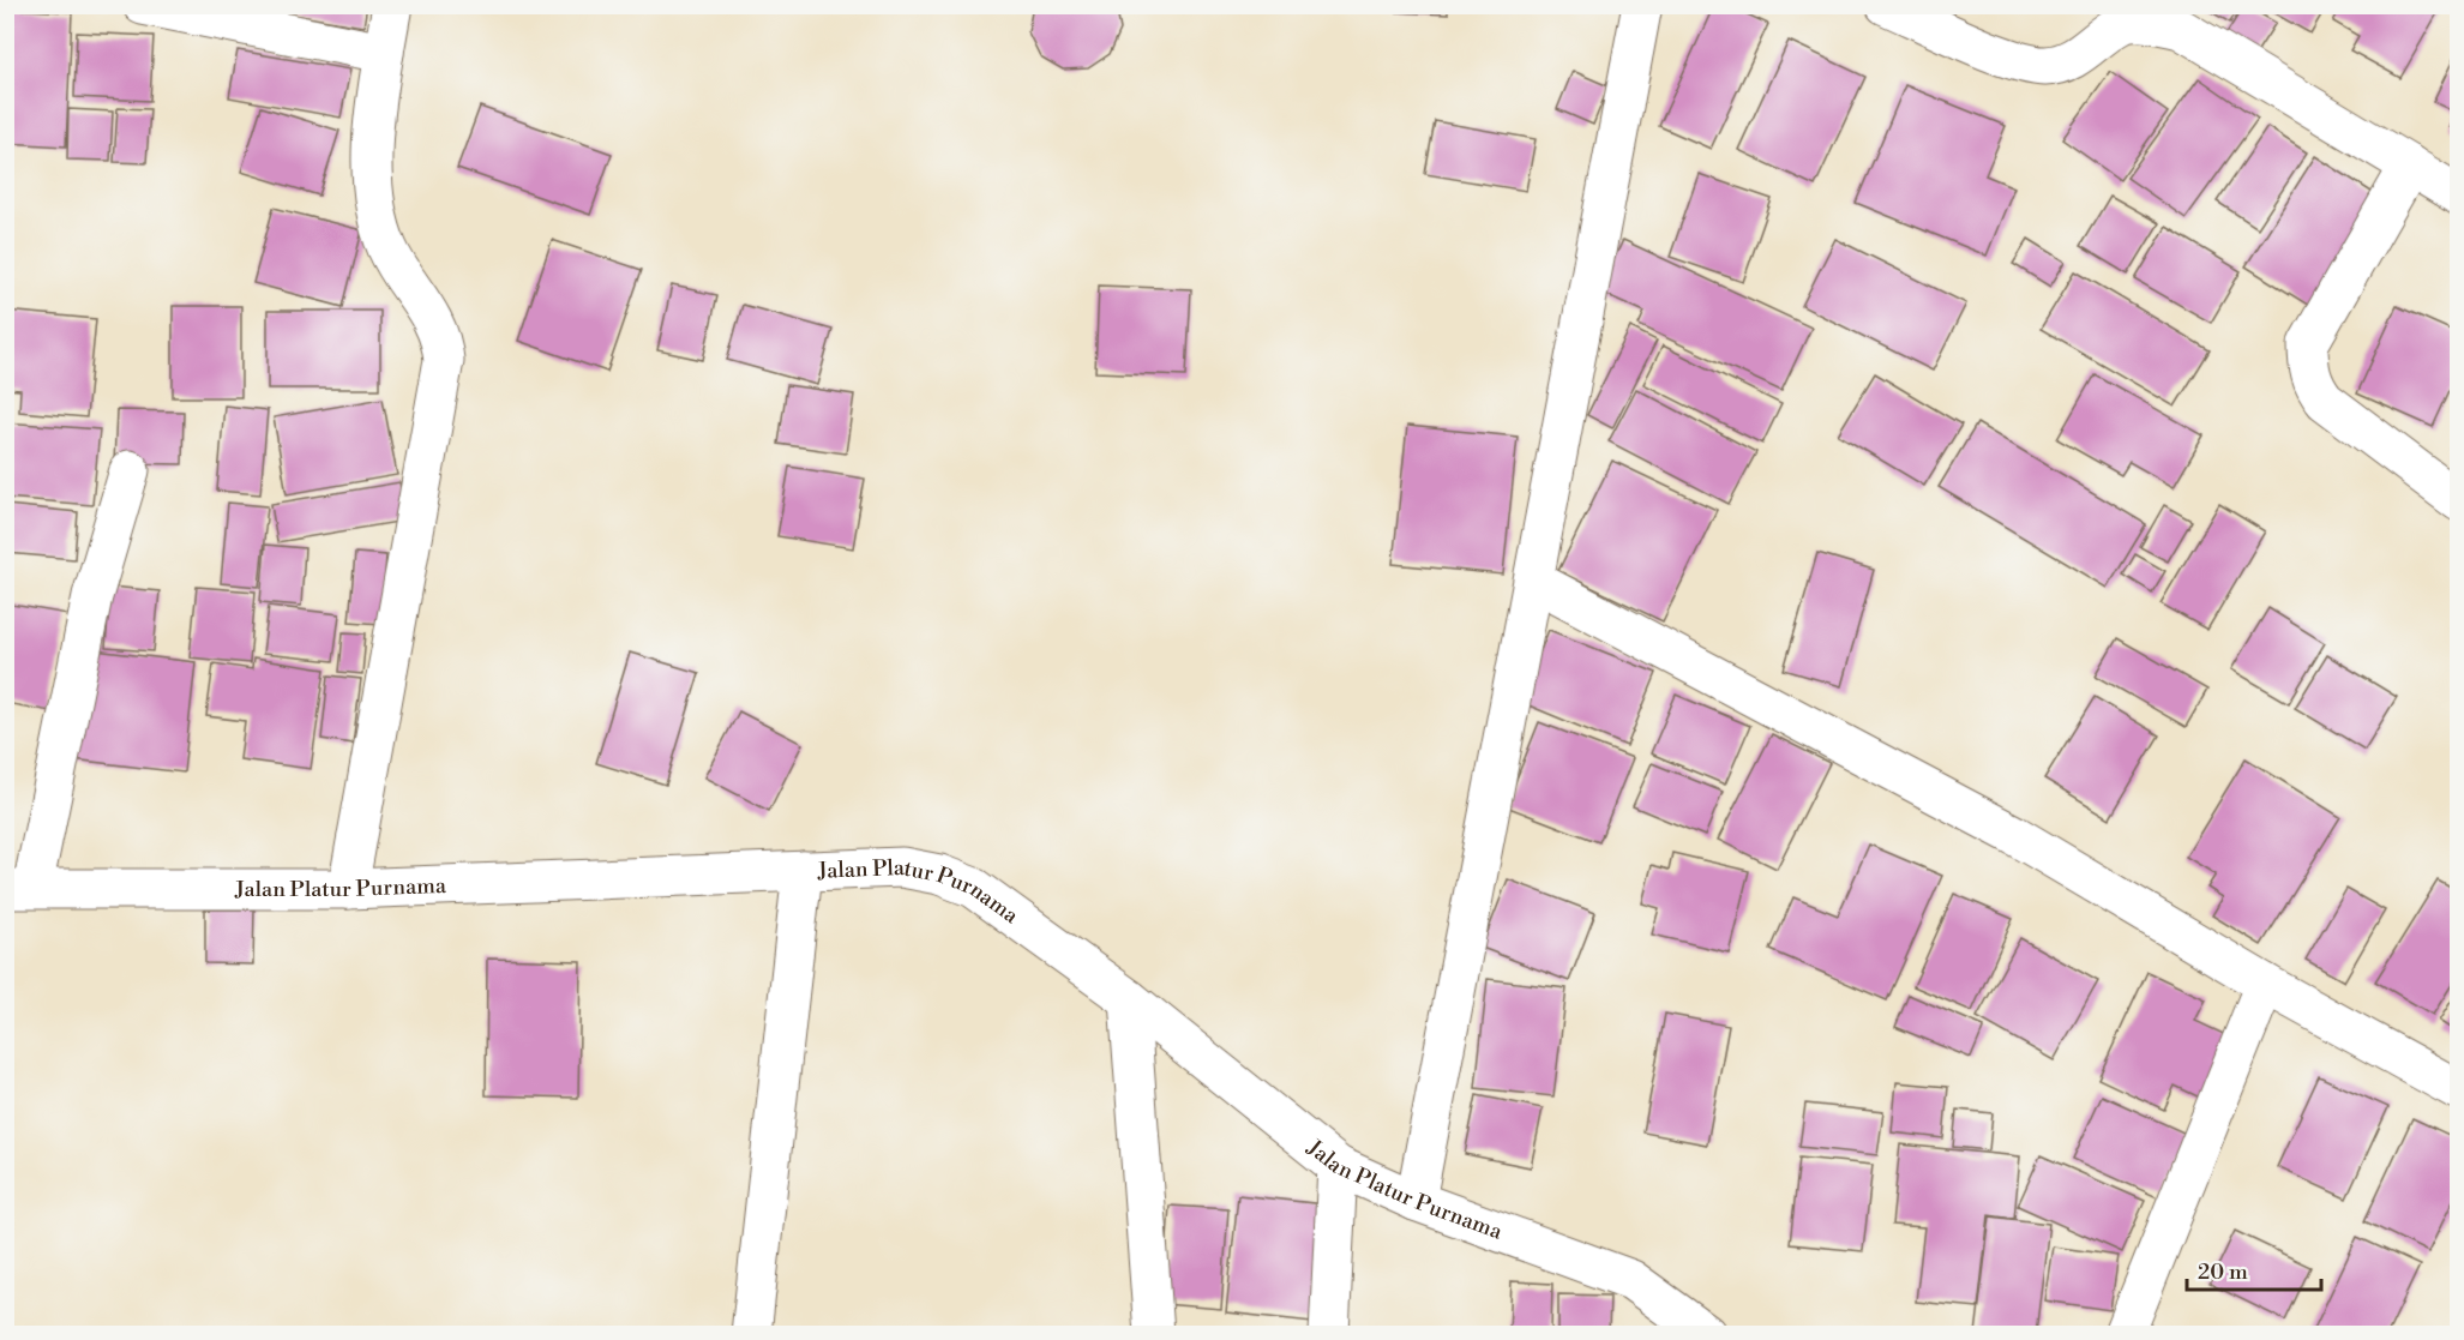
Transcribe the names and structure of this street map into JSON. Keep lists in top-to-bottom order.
{
  "streets": {
    "street": ["Jalan Platur Purnama"]
  },
  "scale_bar": "20 m"
}
